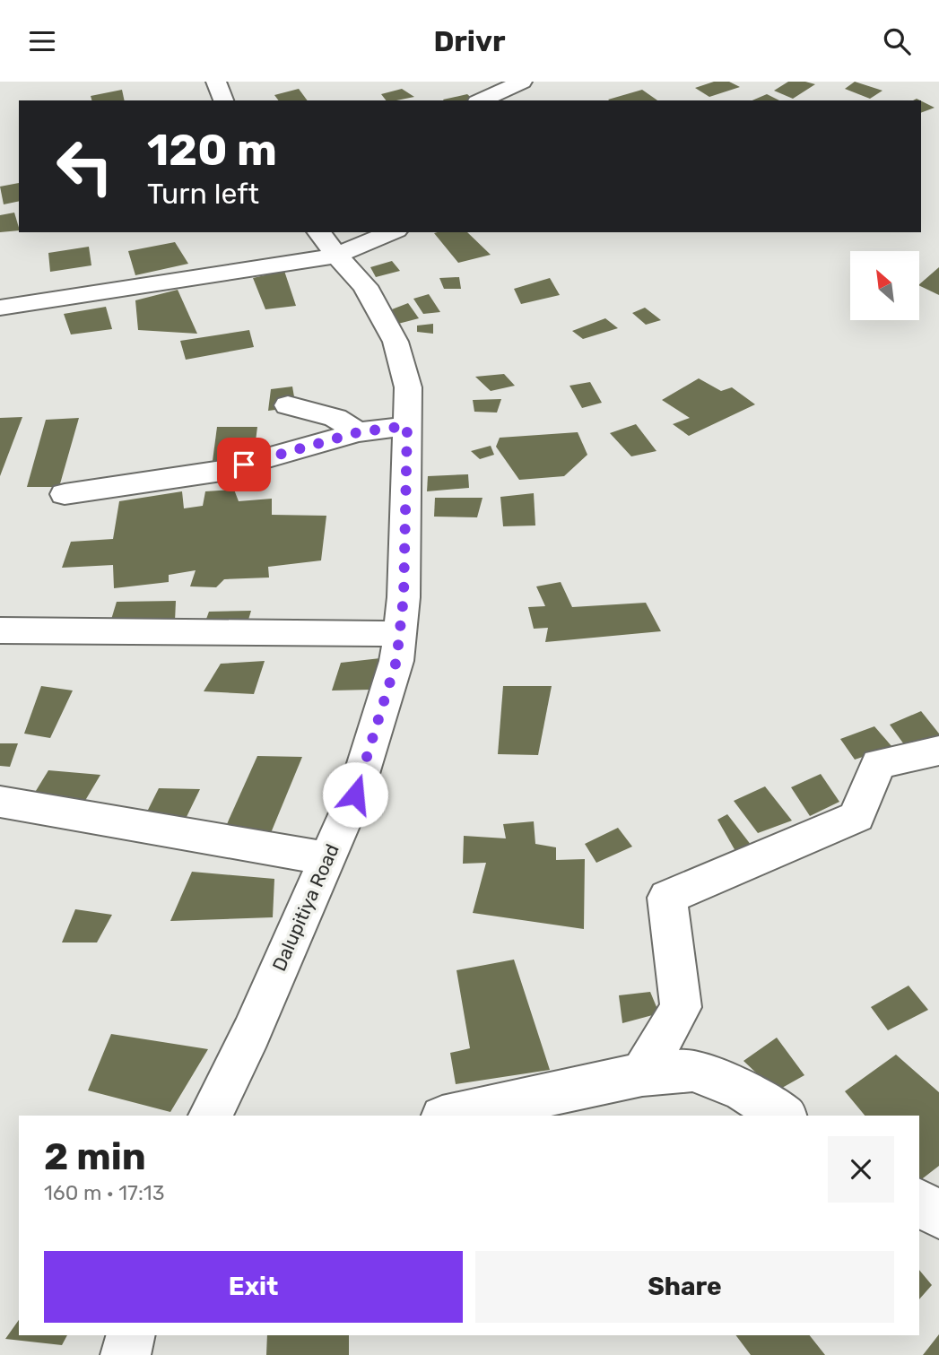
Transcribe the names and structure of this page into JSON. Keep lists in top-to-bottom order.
{
  "streets": {
    "street": ["Dalupitiya Road"]
  },
  "north": "top left",
  "page": {
    "header": "Drivr",
    "turn": ["120 m", "Turn left"],
    "heading": ["2 min", "160 m · 17:13"],
    "buttons": ["Exit", "Share"]
  }
}
